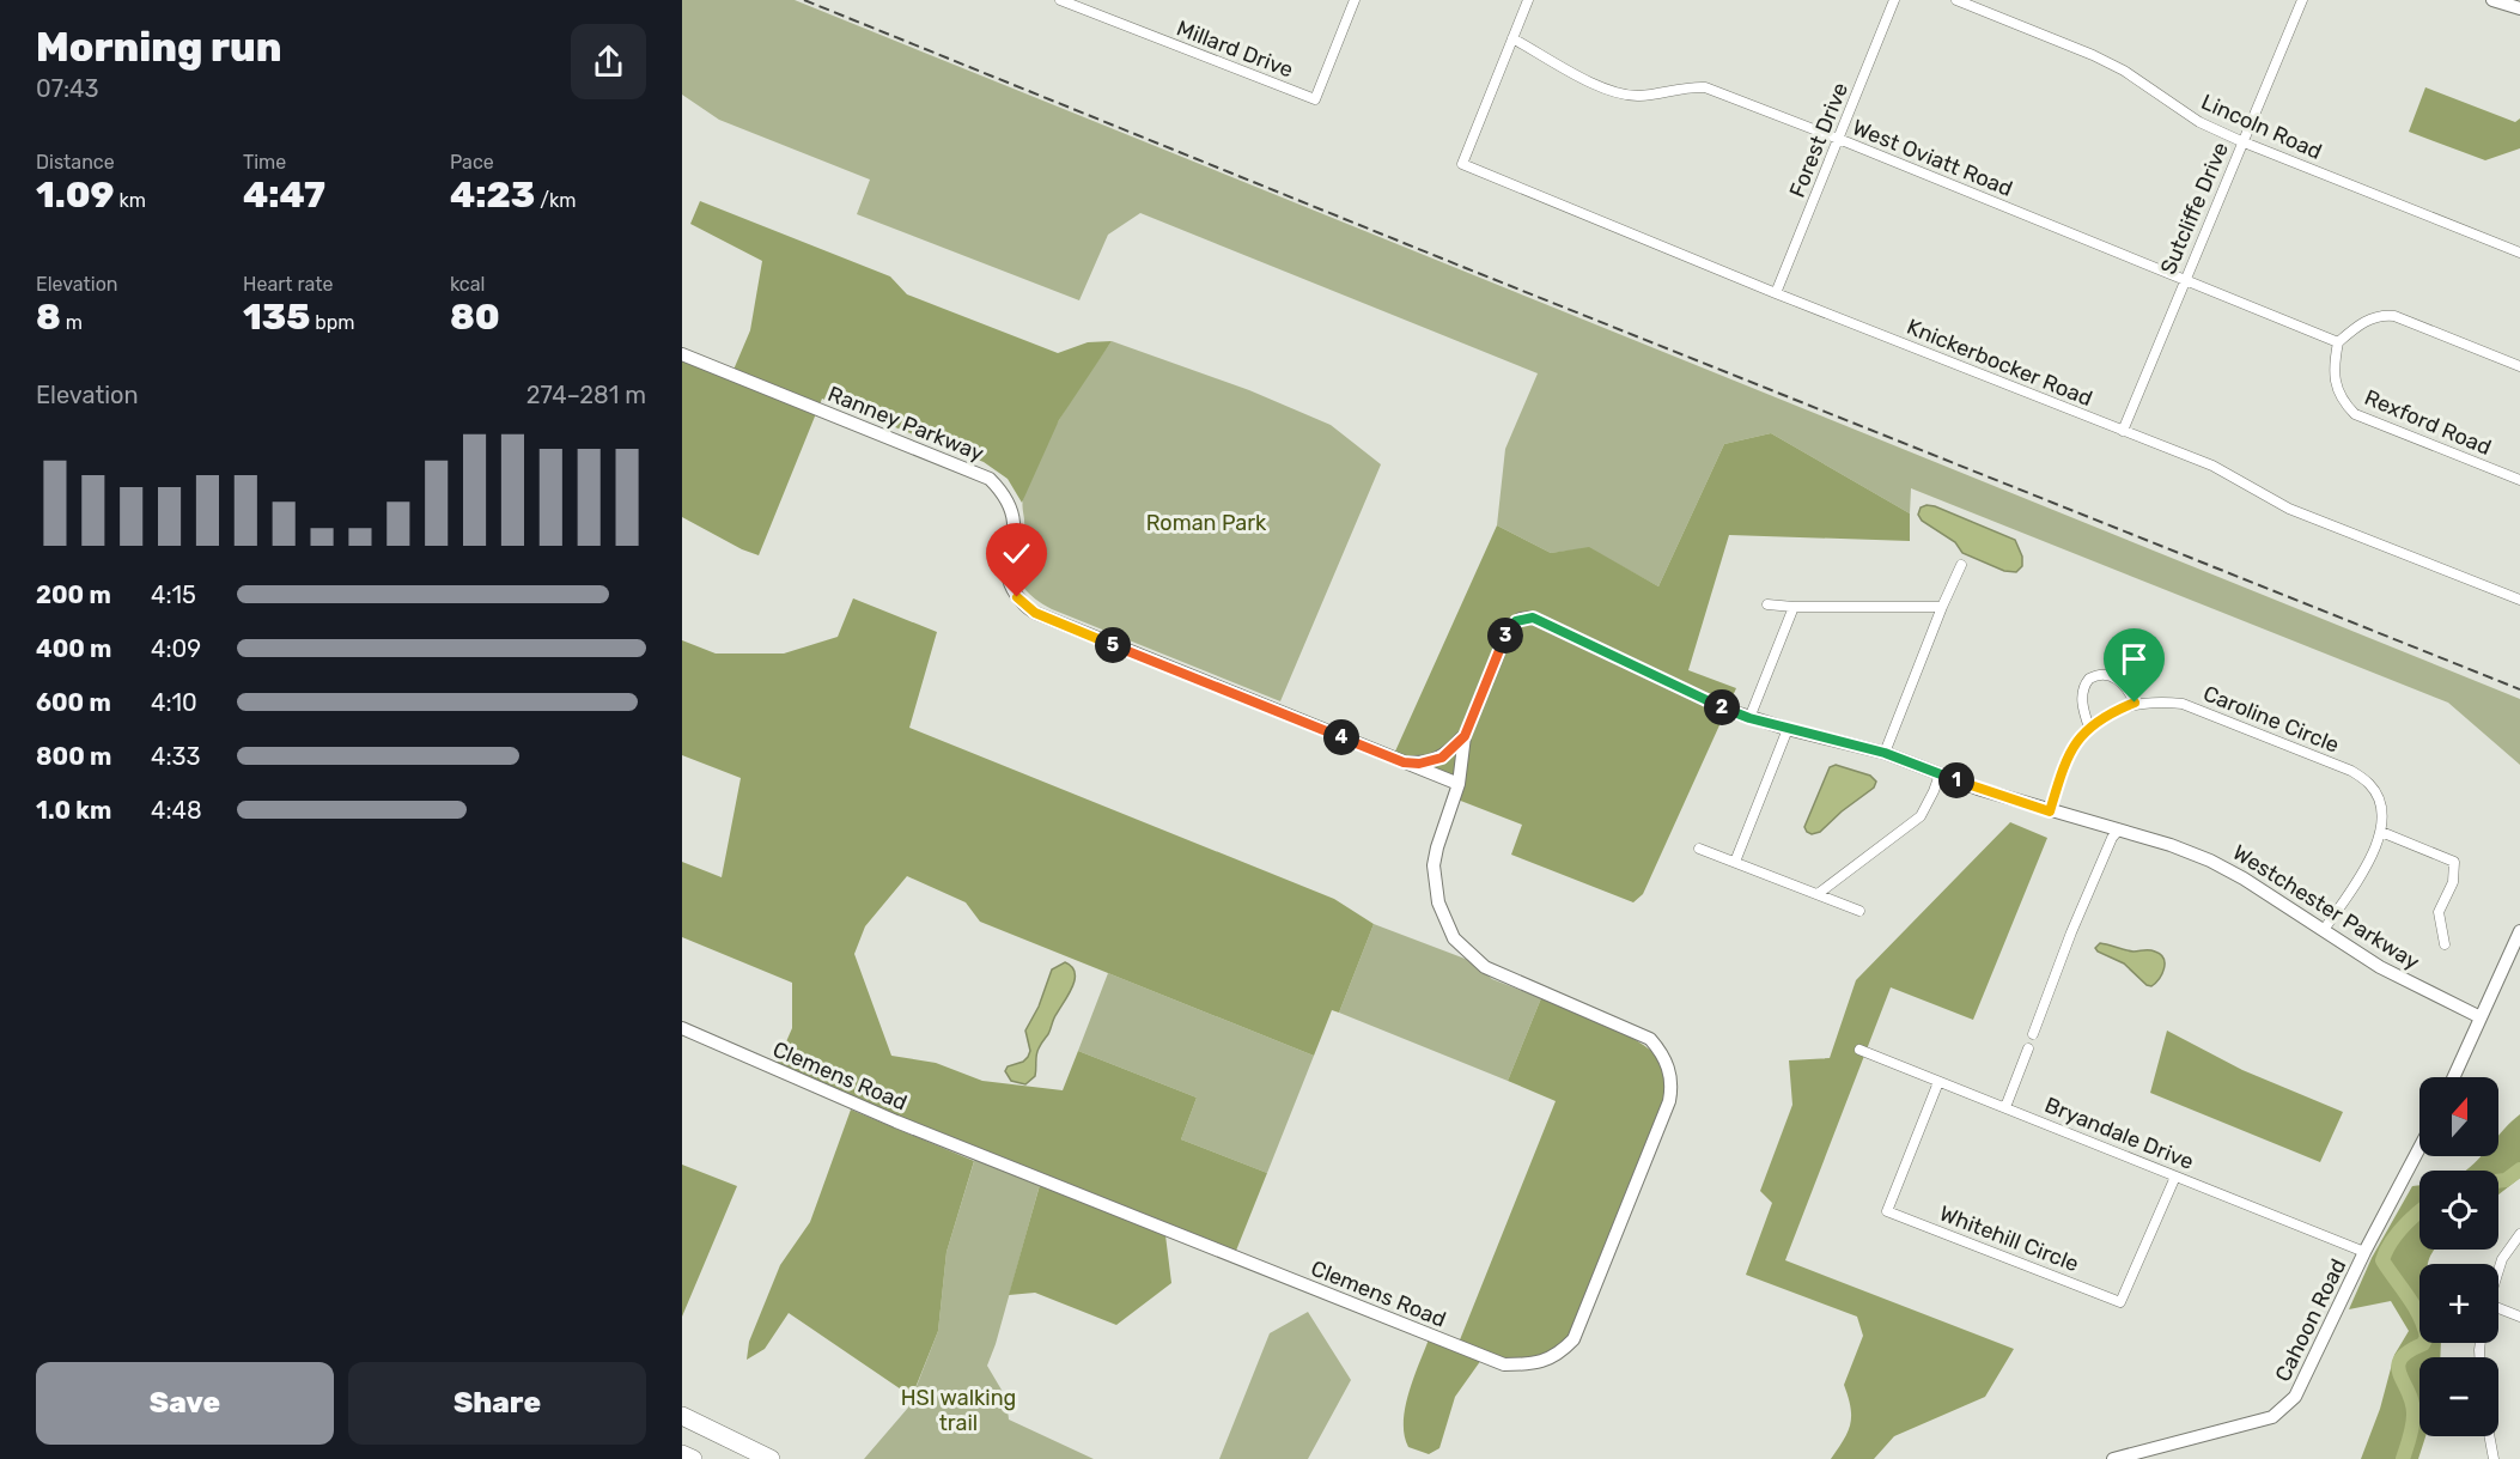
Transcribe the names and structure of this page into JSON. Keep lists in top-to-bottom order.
{
  "streets": {
    "street": [
      "Millard Drive",
      "Lincoln Road",
      "Forest Drive",
      "West Oviatt Road",
      "Sutcliffe Drive",
      "Knickerbocker Road",
      "Rexford Road",
      "Ranney Parkway",
      "Caroline Circle",
      "Westchester Parkway",
      "Clemens Road",
      "Bryandale Drive",
      "Whitehill Circle",
      "Cahoon Road"
    ]
  },
  "crossings": [
    ["Lincoln Road", "Sutcliffe Drive"],
    ["Forest Drive", "West Oviatt Road"],
    ["Forest Drive", "Knickerbocker Road"],
    ["West Oviatt Road", "Sutcliffe Drive"],
    ["West Oviatt Road", "Knickerbocker Road"],
    ["West Oviatt Road", "Rexford Road"],
    ["Sutcliffe Drive", "Knickerbocker Road"],
    ["Ranney Parkway", "Westchester Parkway"],
    ["Caroline Circle", "Westchester Parkway"],
    ["Westchester Parkway", "Clemens Road"],
    ["Bryandale Drive", "Whitehill Circle"],
    ["Bryandale Drive", "Cahoon Road"]
  ],
  "parks": ["Roman Park", "HSI walking trail"],
  "north": "top",
  "page": {
    "heading": ["Morning run", "07:43"],
    "stats": [
      ["Distance", "1.09 km"],
      ["Time", "4:47"],
      ["Pace", "4:23 /km"],
      ["Elevation", "8 m"],
      ["Heart rate", "135 bpm"],
      ["kcal", "80"]
    ],
    "chart": ["Elevation", "274–281 m"],
    "list": [
      {
        "name": "200 m",
        "note": "4:15"
      },
      {
        "name": "400 m",
        "note": "4:09"
      },
      {
        "name": "600 m",
        "note": "4:10"
      },
      {
        "name": "800 m",
        "note": "4:33"
      },
      {
        "name": "1.0 km",
        "note": "4:48"
      }
    ],
    "pins": [
      "3",
      "5",
      "2",
      "4",
      "1"
    ],
    "map_buttons": ["+", "−"],
    "buttons": ["Save", "Share"]
  }
}
